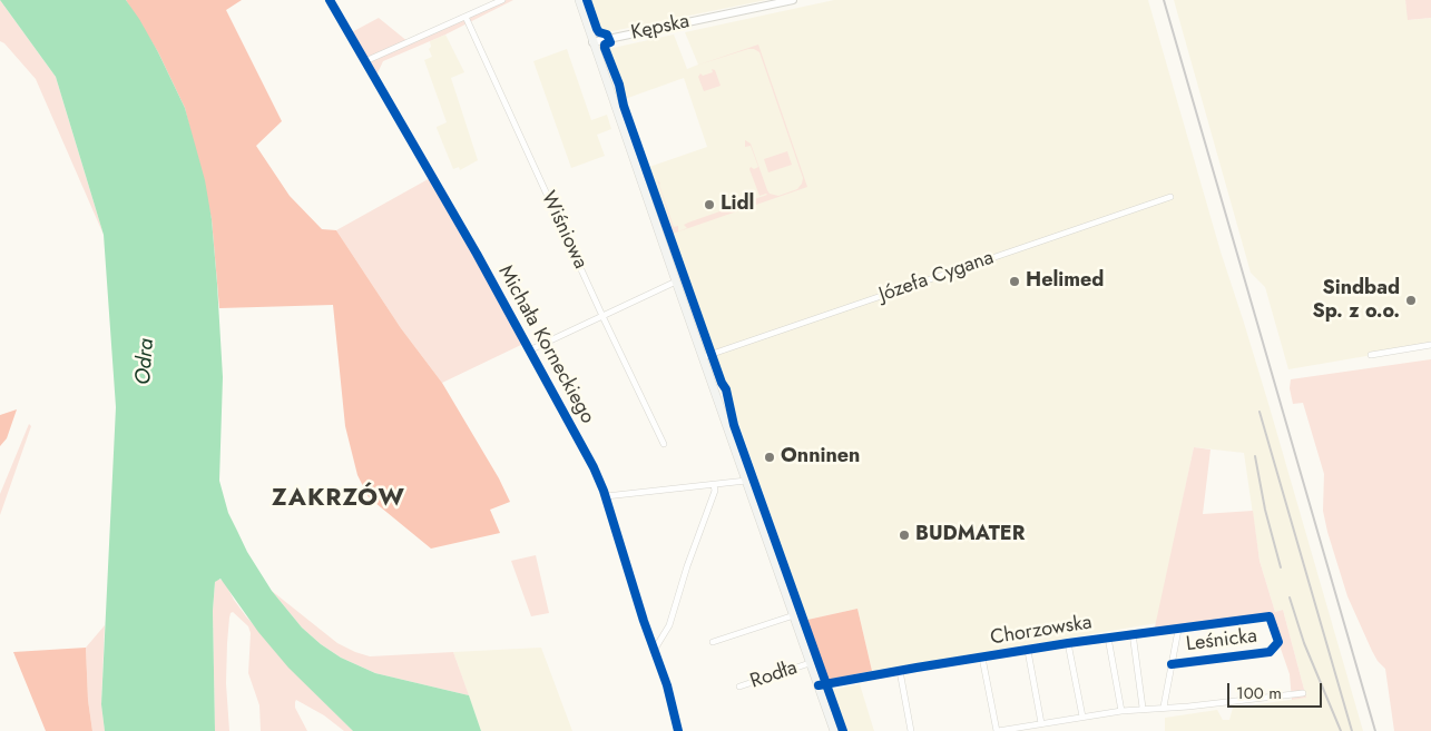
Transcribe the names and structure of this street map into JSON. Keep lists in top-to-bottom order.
{
  "streets": {
    "street": [
      "Kępska",
      "Wiśniowa",
      "Józefa Cygana",
      "Michała Korneckiego",
      "Chorzowska",
      "Leśnicka",
      "Rodła"
    ]
  },
  "crossings": [
    ["Chorzowska", "Leśnicka"]
  ],
  "districts": ["ZAKRZÓW"],
  "water": ["Odra"],
  "places": [
    "Lidl",
    "Helimed",
    "Sindbad Sp. z o.o.",
    "Onninen",
    "BUDMATER"
  ],
  "scale_bar": "100 m"
}
